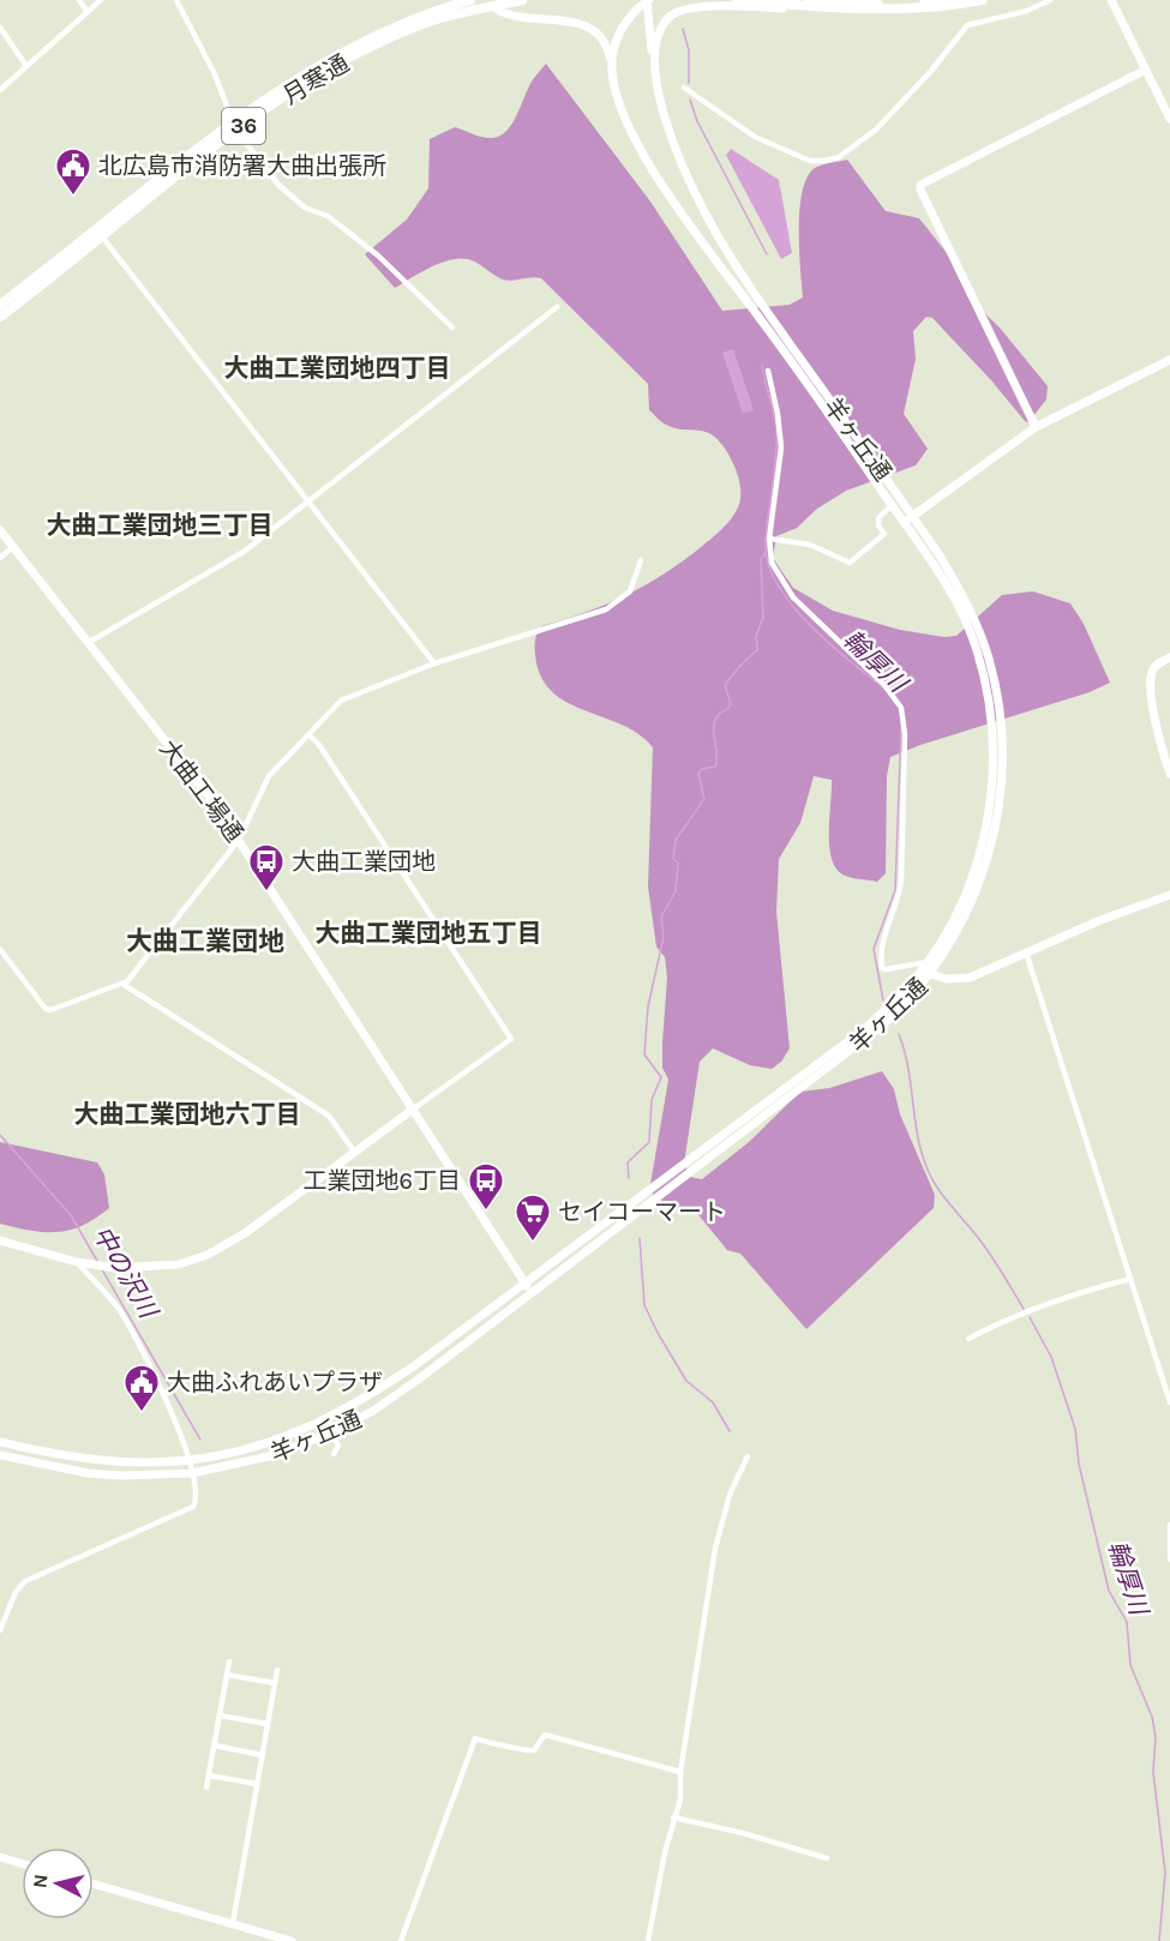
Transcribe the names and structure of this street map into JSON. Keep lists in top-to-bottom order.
{
  "streets": {
    "highway": ["月寒通", "36"],
    "main road": ["羊ヶ丘通", "大曲工場通"]
  },
  "crossings": [
    ["羊ヶ丘通", "大曲工場通"]
  ],
  "districts": [
    "大曲工業団地四丁目",
    "大曲工業団地三丁目",
    "大曲工業団地五丁目",
    "大曲工業団地",
    "大曲工業団地六丁目"
  ],
  "water": ["輪厚川", "中の沢川"],
  "places": {
    "public building": ["北広島市消防署大曲出張所", "大曲ふれあいプラザ"],
    "bus stop": ["大曲工業団地", "工業団地6丁目"],
    "supermarket": ["セイコーマート"]
  },
  "north": "left"
}
